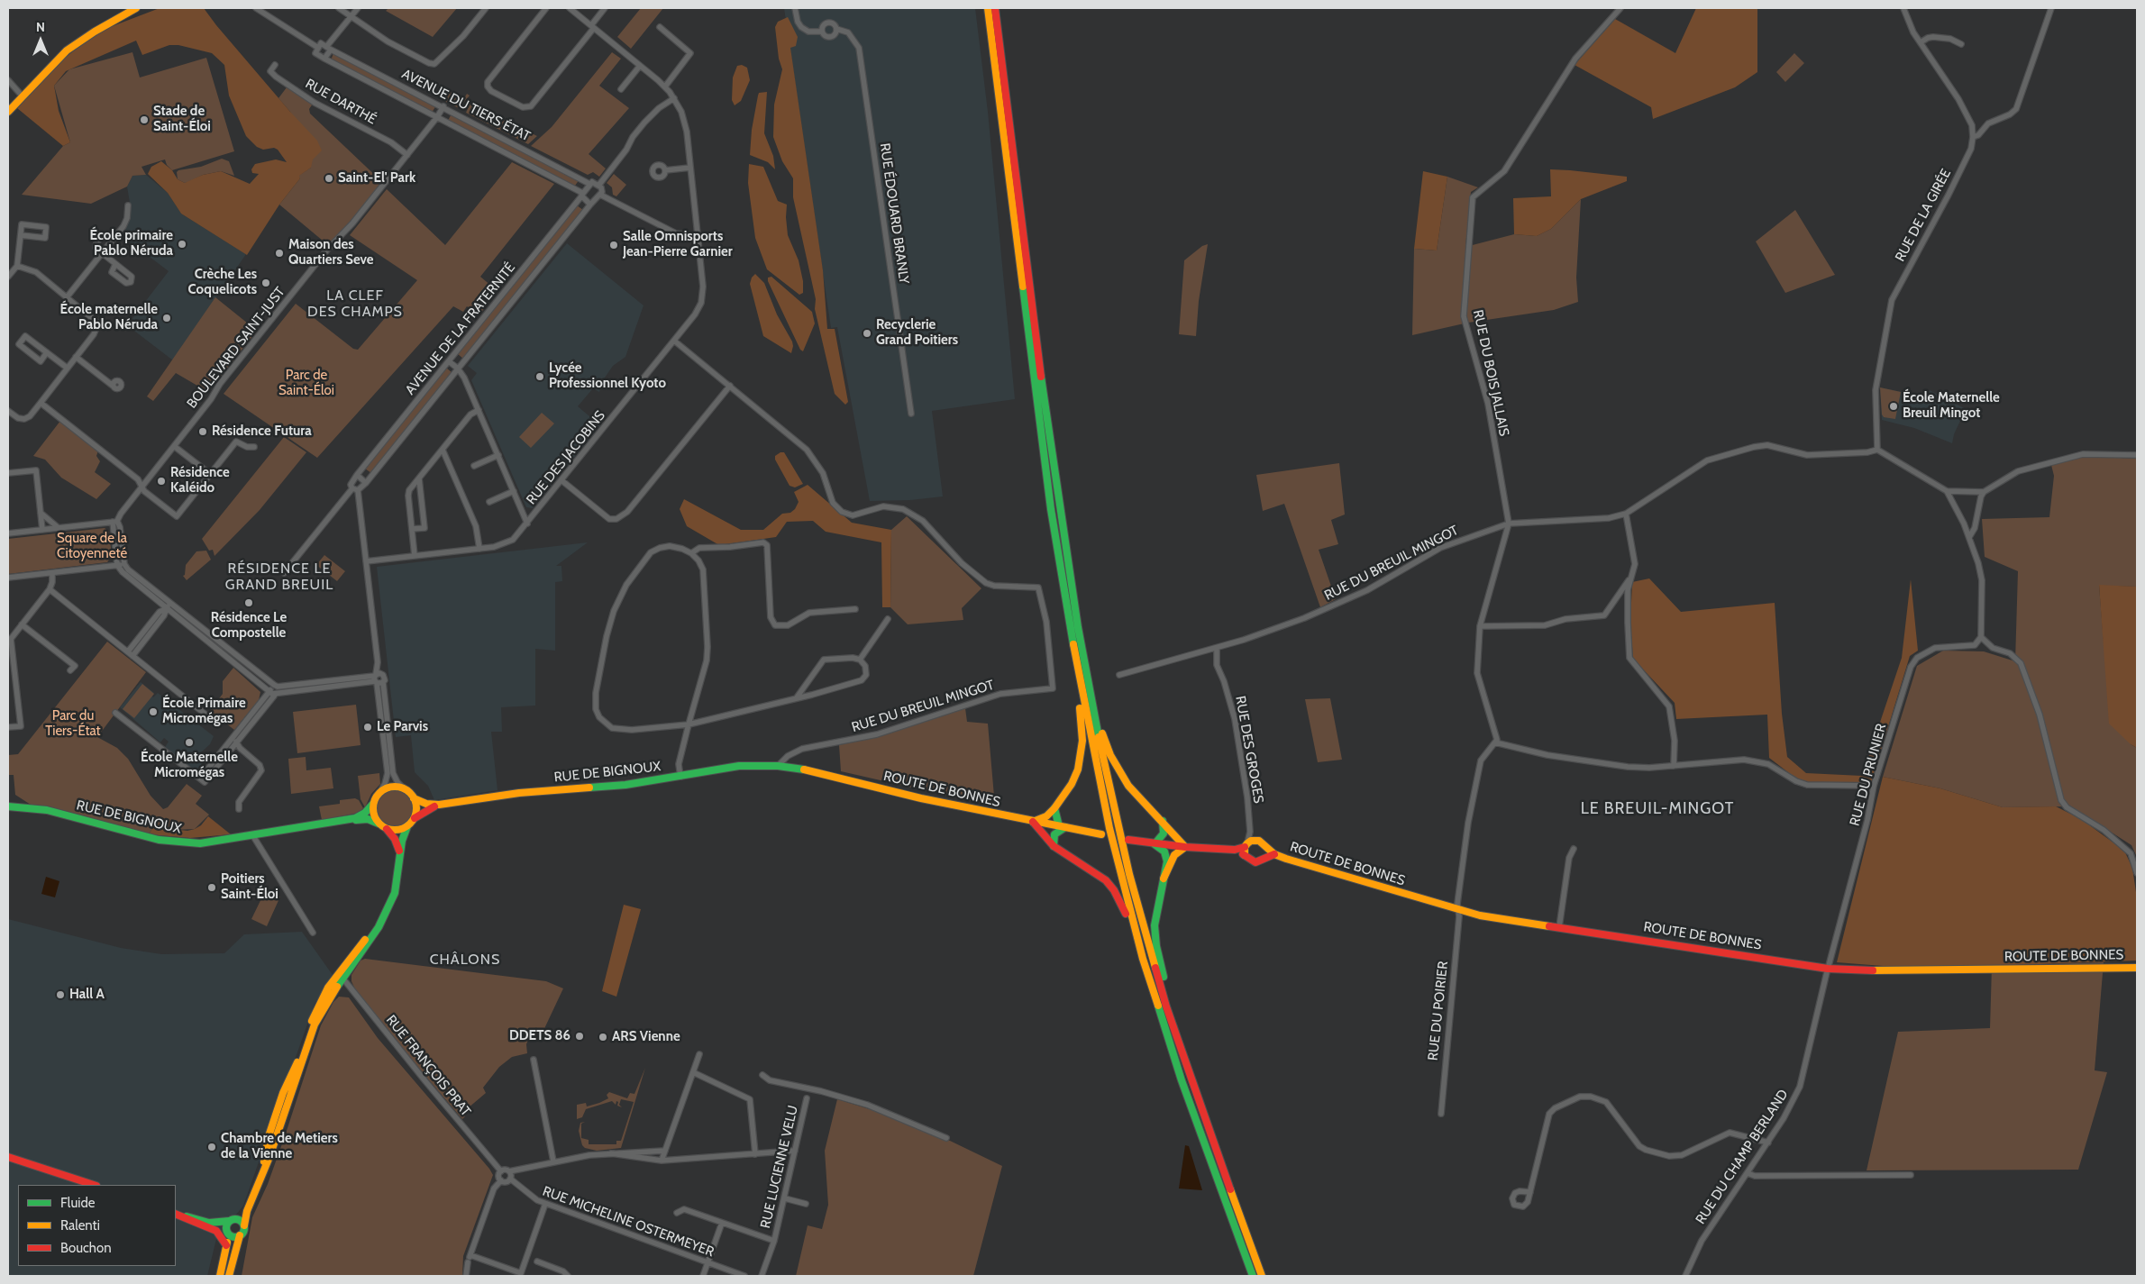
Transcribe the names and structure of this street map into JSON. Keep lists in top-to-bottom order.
{
  "streets": {
    "main road": ["RUE DE BIGNOUX", "ROUTE DE BONNES"],
    "street": [
      "RUE DARTHÉ",
      "AVENUE DU TIERS ÉTAT",
      "RUE ÉDOUARD BRANLY",
      "RUE DE LA GIRÉE",
      "AVENUE DE LA FRATERNITÉ",
      "BOULEVARD SAINT-JUST",
      "RUE DU BOIS JALLAIS",
      "RUE DES JACOBINS",
      "RUE DU BREUIL MINGOT",
      "RUE DES GROGES",
      "RUE DU PRUNIER",
      "RUE DU POIRIER",
      "RUE FRANÇOIS PRAT",
      "RUE DU CHAMP BERLAND",
      "RUE LUCIENNE VELU",
      "RUE MICHELINE OSTERMEYER"
    ]
  },
  "crossings": [
    ["RUE DARTHÉ", "BOULEVARD SAINT-JUST"],
    ["AVENUE DU TIERS ÉTAT", "AVENUE DE LA FRATERNITÉ"],
    ["AVENUE DU TIERS ÉTAT", "BOULEVARD SAINT-JUST"],
    ["RUE DE LA GIRÉE", "RUE DU BREUIL MINGOT"],
    ["RUE DU BOIS JALLAIS", "RUE DU BREUIL MINGOT"],
    ["RUE DU BREUIL MINGOT", "RUE DES GROGES"],
    ["RUE DU BREUIL MINGOT", "RUE DE BIGNOUX"],
    ["RUE DU BREUIL MINGOT", "ROUTE DE BONNES"],
    ["RUE DES GROGES", "ROUTE DE BONNES"],
    ["RUE DE BIGNOUX", "ROUTE DE BONNES"],
    ["RUE DU PRUNIER", "ROUTE DE BONNES"],
    ["RUE DU PRUNIER", "RUE DU CHAMP BERLAND"],
    ["ROUTE DE BONNES", "RUE DU POIRIER"],
    ["ROUTE DE BONNES", "RUE DU CHAMP BERLAND"],
    ["RUE FRANÇOIS PRAT", "RUE MICHELINE OSTERMEYER"],
    ["RUE LUCIENNE VELU", "RUE MICHELINE OSTERMEYER"]
  ],
  "districts": [
    "LA CLEF DES CHAMPS",
    "RÉSIDENCE LE GRAND BREUIL",
    "LE BREUIL-MINGOT",
    "CHÂLONS"
  ],
  "parks": ["Parc de Saint-Éloi", "Square de la Citoyenneté", "Parc du Tiers-État"],
  "places": [
    "Stade de Saint-Éloi",
    "Saint-El' Park",
    "École primaire Pablo Néruda",
    "Salle Omnisports Jean-Pierre Garnier",
    "Maison des Quartiers Seve",
    "Crèche Les Coquelicots",
    "École maternelle Pablo Néruda",
    "Recyclerie Grand Poitiers",
    "Lycée Professionnel Kyoto",
    "École Maternelle Breuil Mingot",
    "Résidence Futura",
    "Résidence Kaléido",
    "Résidence Le Compostelle",
    "École Primaire Micromégas",
    "Le Parvis",
    "École Maternelle Micromégas",
    "Poitiers Saint-Éloi",
    "Hall A",
    "DDETS 86",
    "ARS Vienne",
    "Chambre de Metiers de la Vienne"
  ],
  "legend": ["Fluide", "Ralenti", "Bouchon"],
  "north": "top"
}
